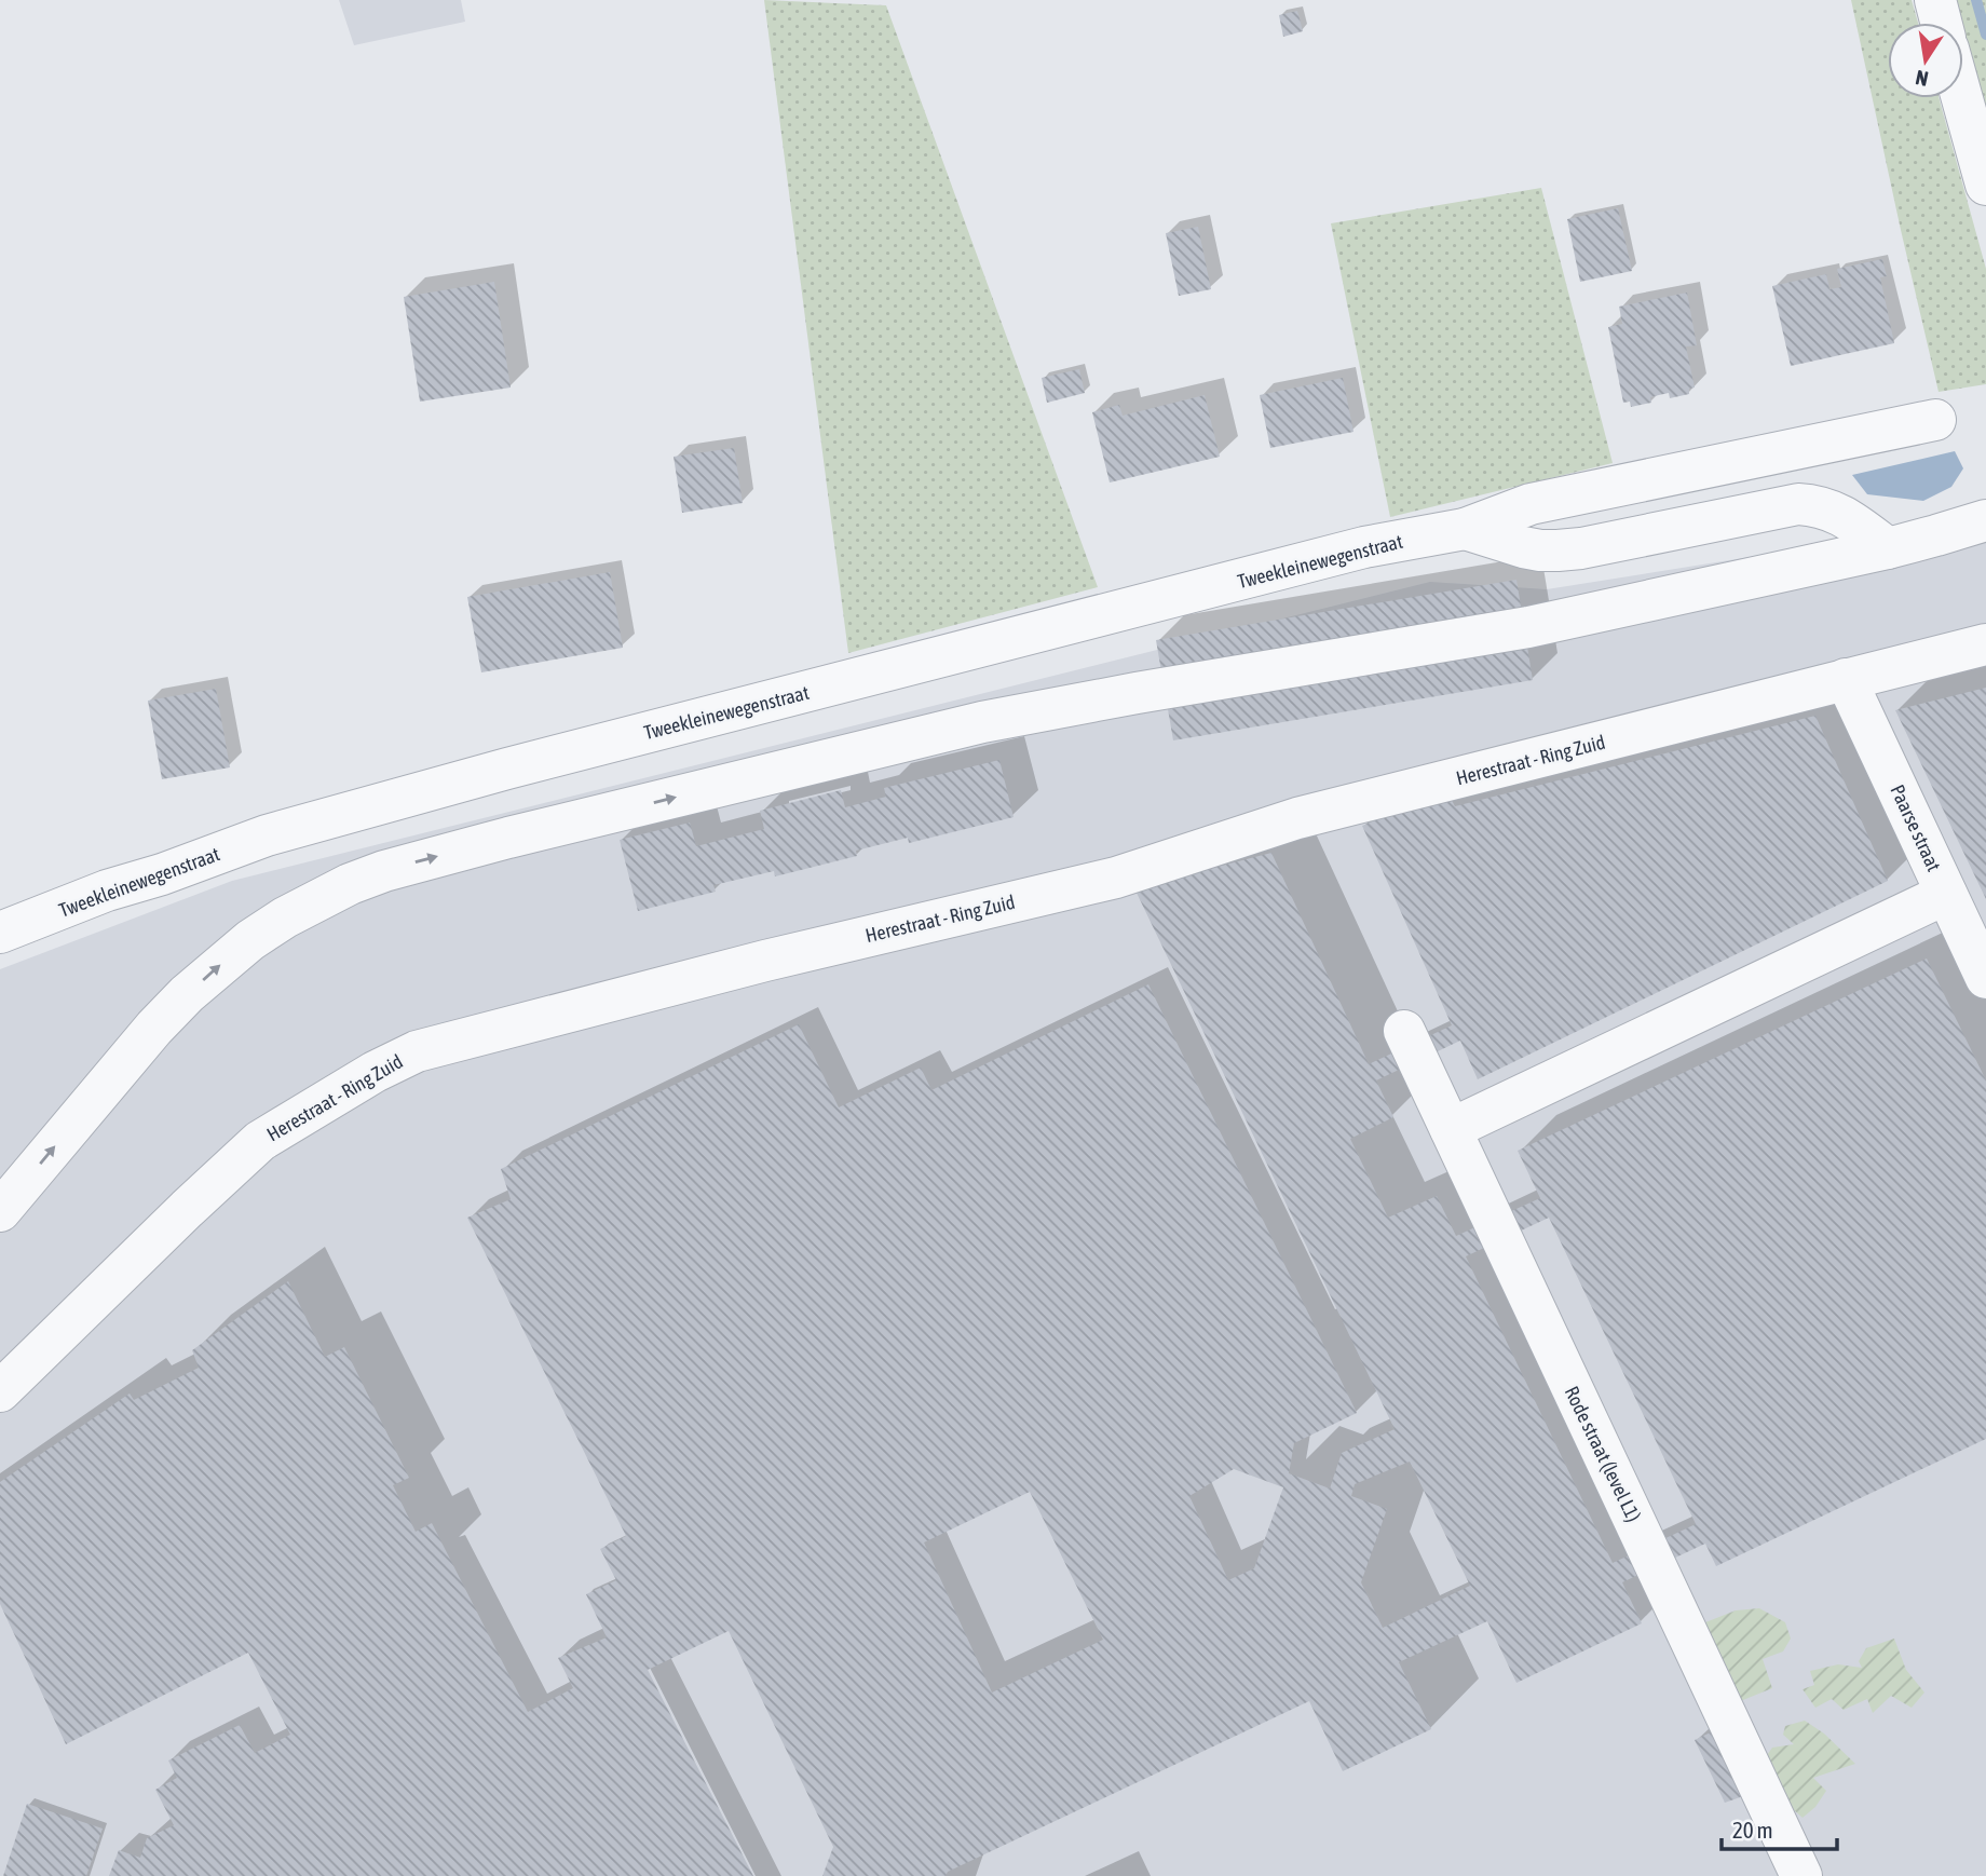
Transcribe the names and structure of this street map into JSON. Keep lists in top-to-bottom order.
{
  "streets": {
    "street": [
      "Tweekleinewegenstraat",
      "Herestraat - Ring Zuid",
      "Paarse straat",
      "Rode straat (level L1)"
    ]
  },
  "crossings": [
    ["Herestraat - Ring Zuid", "Paarse straat"]
  ],
  "scale_bar": "20 m",
  "north": "bottom"
}
